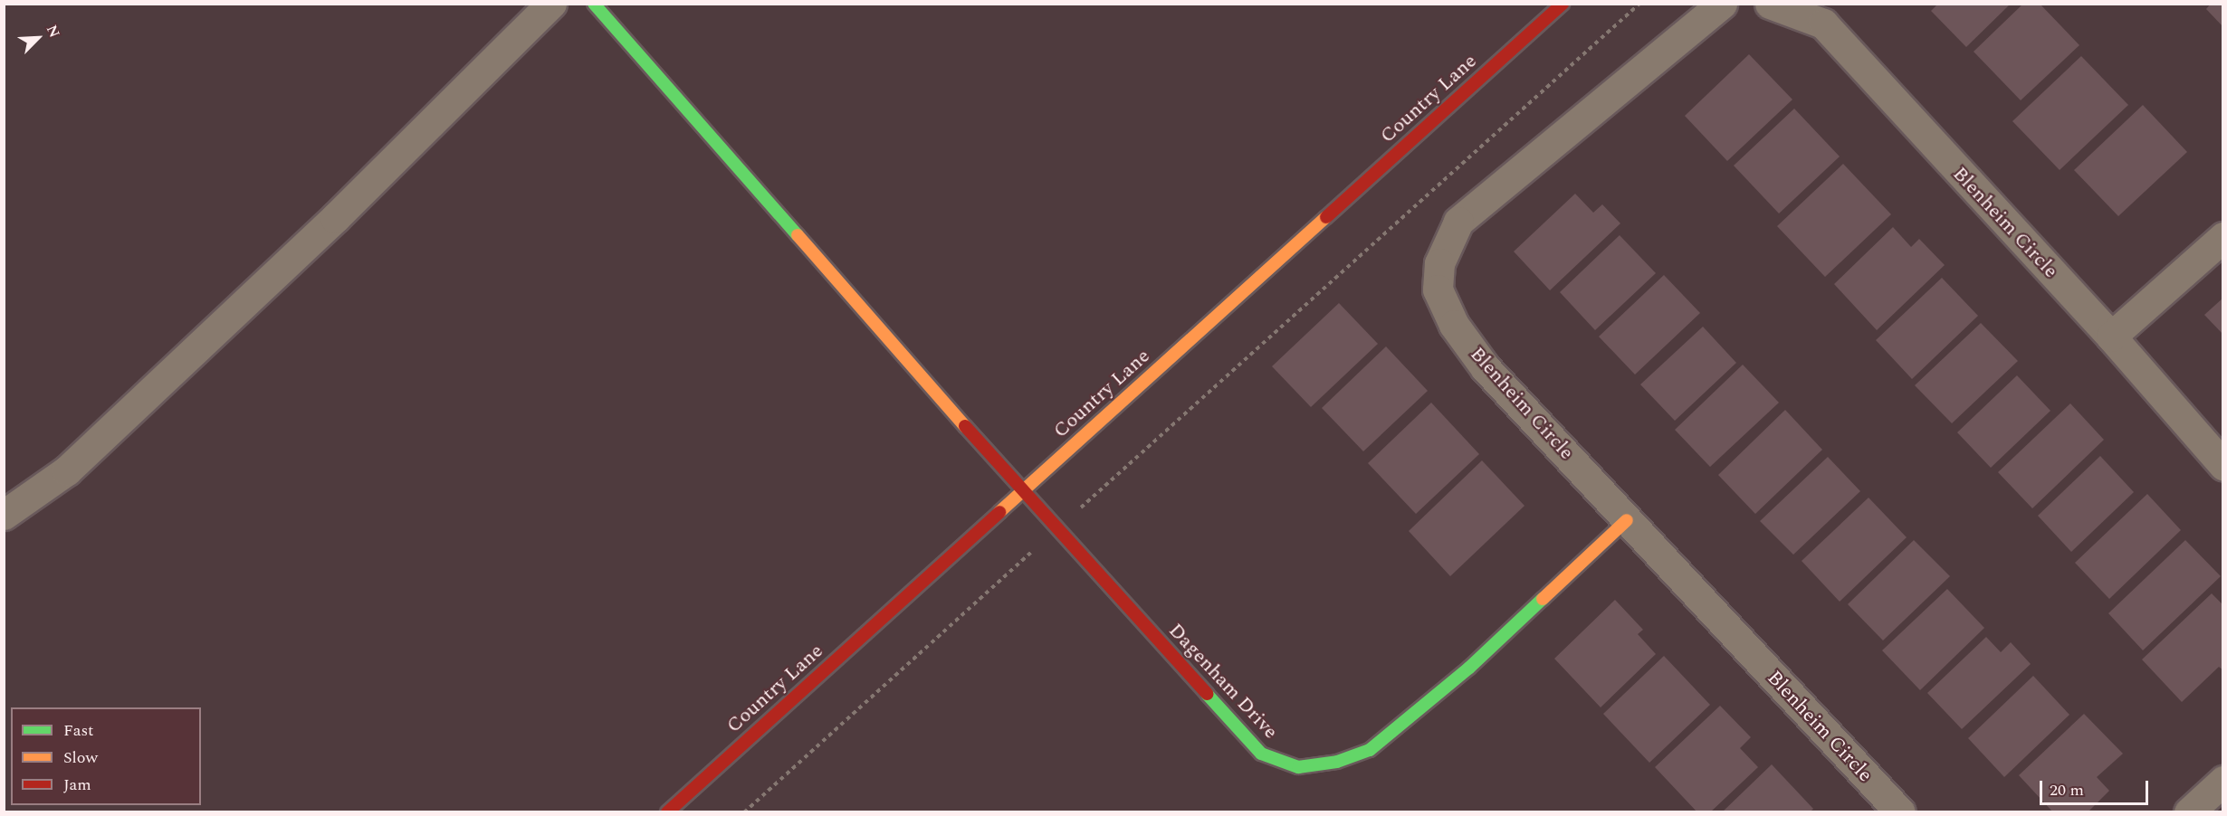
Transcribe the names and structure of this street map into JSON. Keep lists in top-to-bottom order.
{
  "streets": {
    "street": ["Country Lane", "Blenheim Circle", "Dagenham Drive"]
  },
  "crossings": [
    ["Country Lane", "Dagenham Drive"],
    ["Blenheim Circle", "Dagenham Drive"]
  ],
  "legend": ["Fast", "Slow", "Jam"],
  "scale_bar": "20 m",
  "north": "top right"
}
